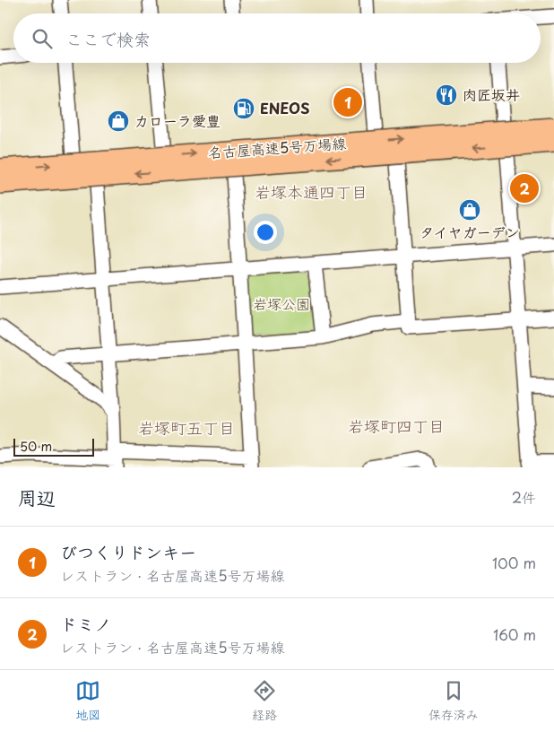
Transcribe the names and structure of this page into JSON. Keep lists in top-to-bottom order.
{
  "streets": {
    "highway": ["名古屋高速5号万場線"]
  },
  "districts": ["岩塚本通四丁目", "岩塚町四丁目", "岩塚町五丁目"],
  "parks": ["岩塚公園"],
  "places": {
    "restaurant": ["肉匠坂井"],
    "fuel station": ["ENEOS"],
    "shop": ["カローラ愛豊", "タイヤガーデン"]
  },
  "scale_bar": "50 m",
  "page": {
    "search": "ここで検索",
    "pins": ["1", "2"],
    "scale": "50 m",
    "heading": ["周辺", "2件"],
    "list": [
      {
        "mark": "1",
        "name": "びつくりドンキー",
        "note": "レストラン · 名古屋高速5号万場線",
        "value": "100 m"
      },
      {
        "mark": "2",
        "name": "ドミノ",
        "note": "レストラン · 名古屋高速5号万場線",
        "value": "160 m"
      }
    ],
    "nav": ["地図", "経路", "保存済み"]
  }
}
